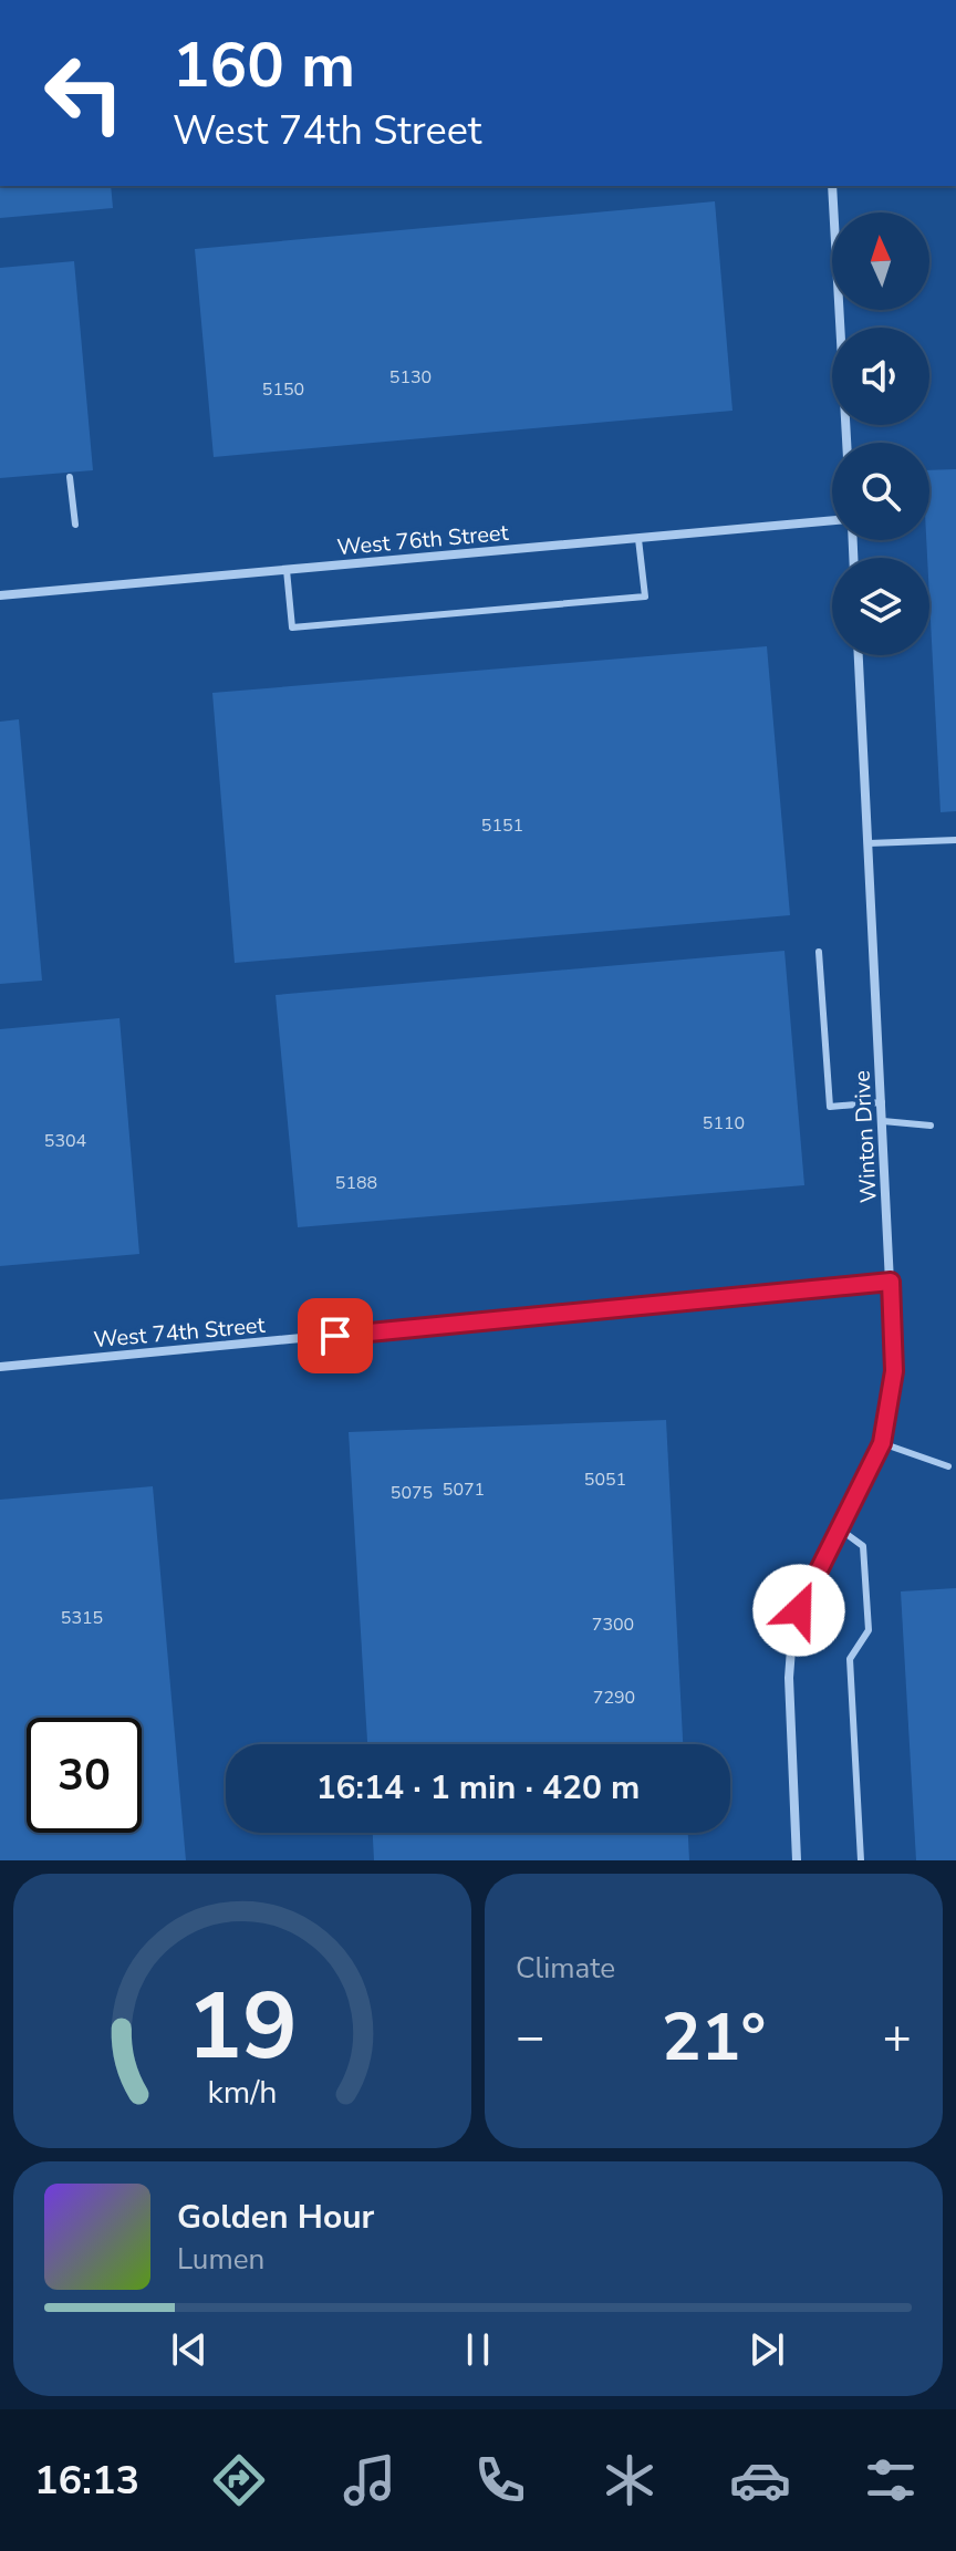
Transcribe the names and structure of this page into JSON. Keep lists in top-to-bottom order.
{
  "streets": {
    "street": ["West 76th Street", "Winton Drive", "West 74th Street"]
  },
  "crossings": [
    ["Winton Drive", "West 74th Street"]
  ],
  "house_numbers": [
    "5130",
    "5150",
    "5151",
    "5110",
    "5304",
    "5188",
    "5051",
    "5071",
    "5075",
    "5315",
    "7300",
    "7290"
  ],
  "north": "top",
  "page": {
    "turn": ["160 m", "West 74th Street"],
    "limit": "30",
    "trip": "16:14 · 1 min · 420 m",
    "tile": "Climate",
    "heat": ["−", "21°", "+"],
    "song": ["Golden Hour", "Lumen"],
    "tabs": "16:13",
    "gauge": ["19", "km/h"]
  }
}
